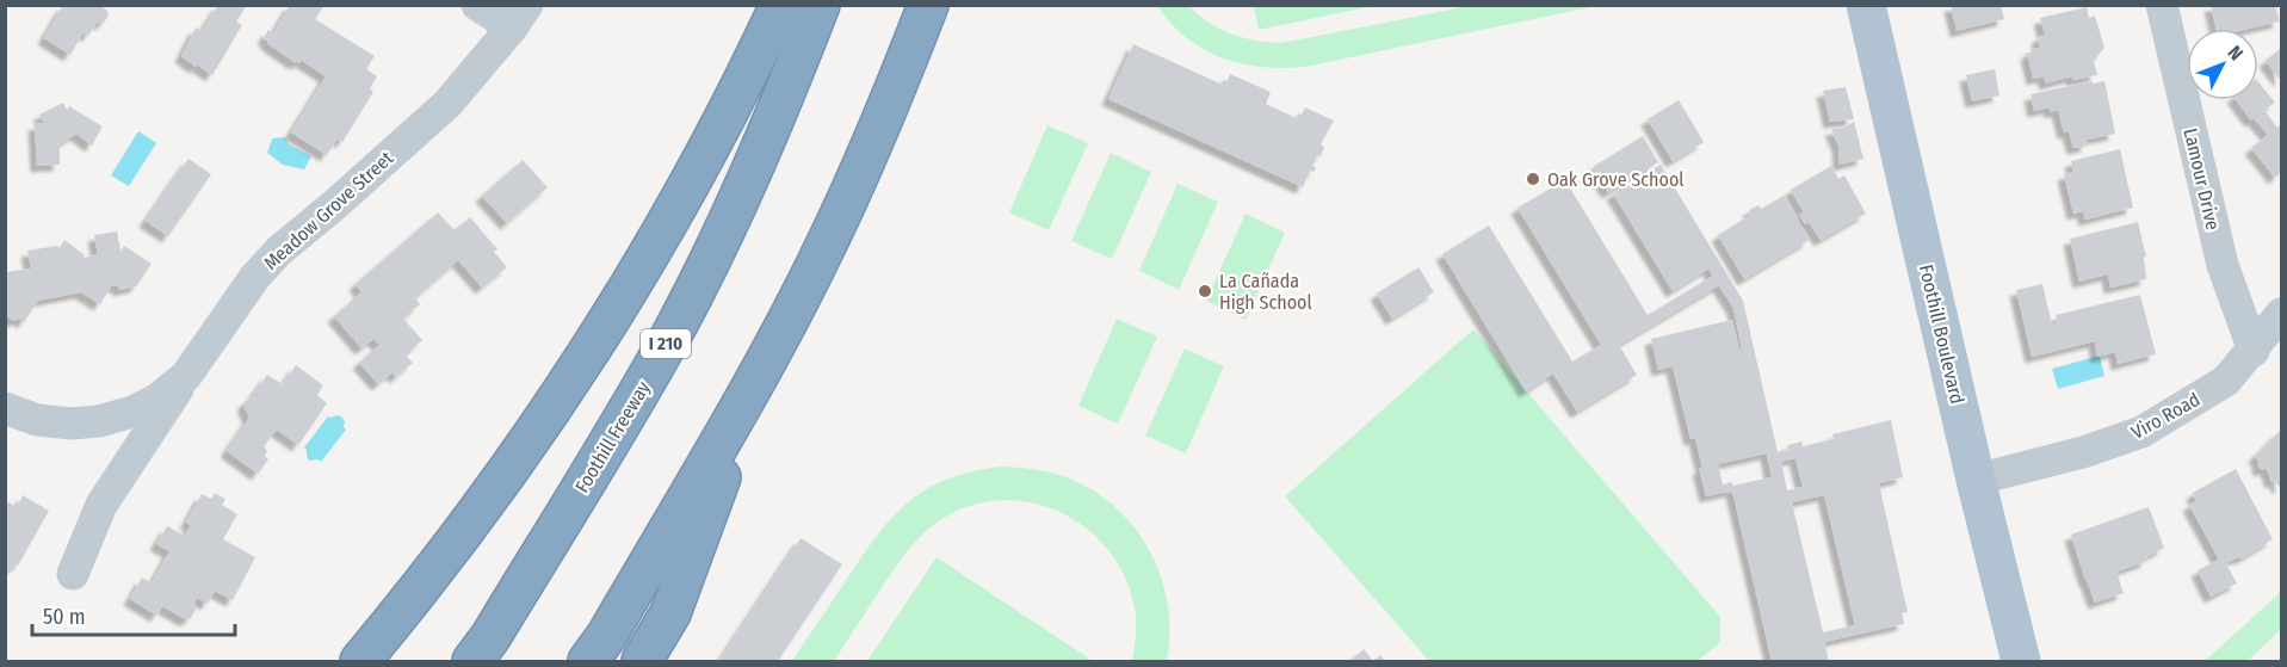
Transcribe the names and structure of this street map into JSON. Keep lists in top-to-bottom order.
{
  "streets": {
    "highway": ["I 210", "Foothill Freeway"],
    "main road": ["Foothill Boulevard"],
    "street": ["Lamour Drive", "Meadow Grove Street", "Viro Road"]
  },
  "crossings": [
    ["Lamour Drive", "Viro Road"],
    ["Foothill Boulevard", "Viro Road"]
  ],
  "places": ["Oak Grove School", "La Cañada High School"],
  "scale_bar": "50 m",
  "north": "top right"
}
